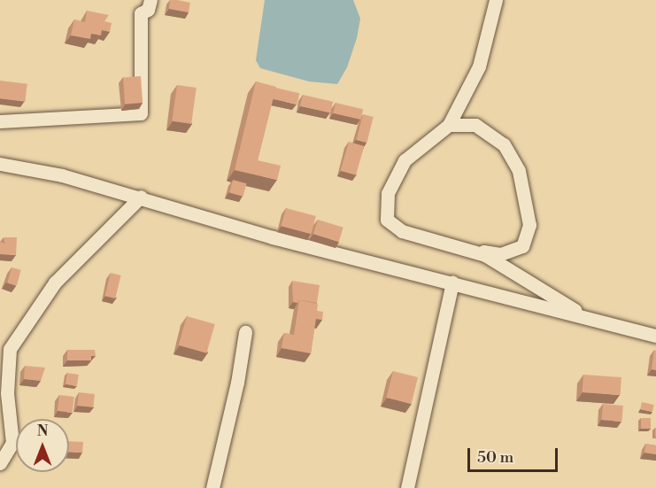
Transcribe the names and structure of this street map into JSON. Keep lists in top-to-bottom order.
{
  "scale_bar": "50 m",
  "north": "top"
}
